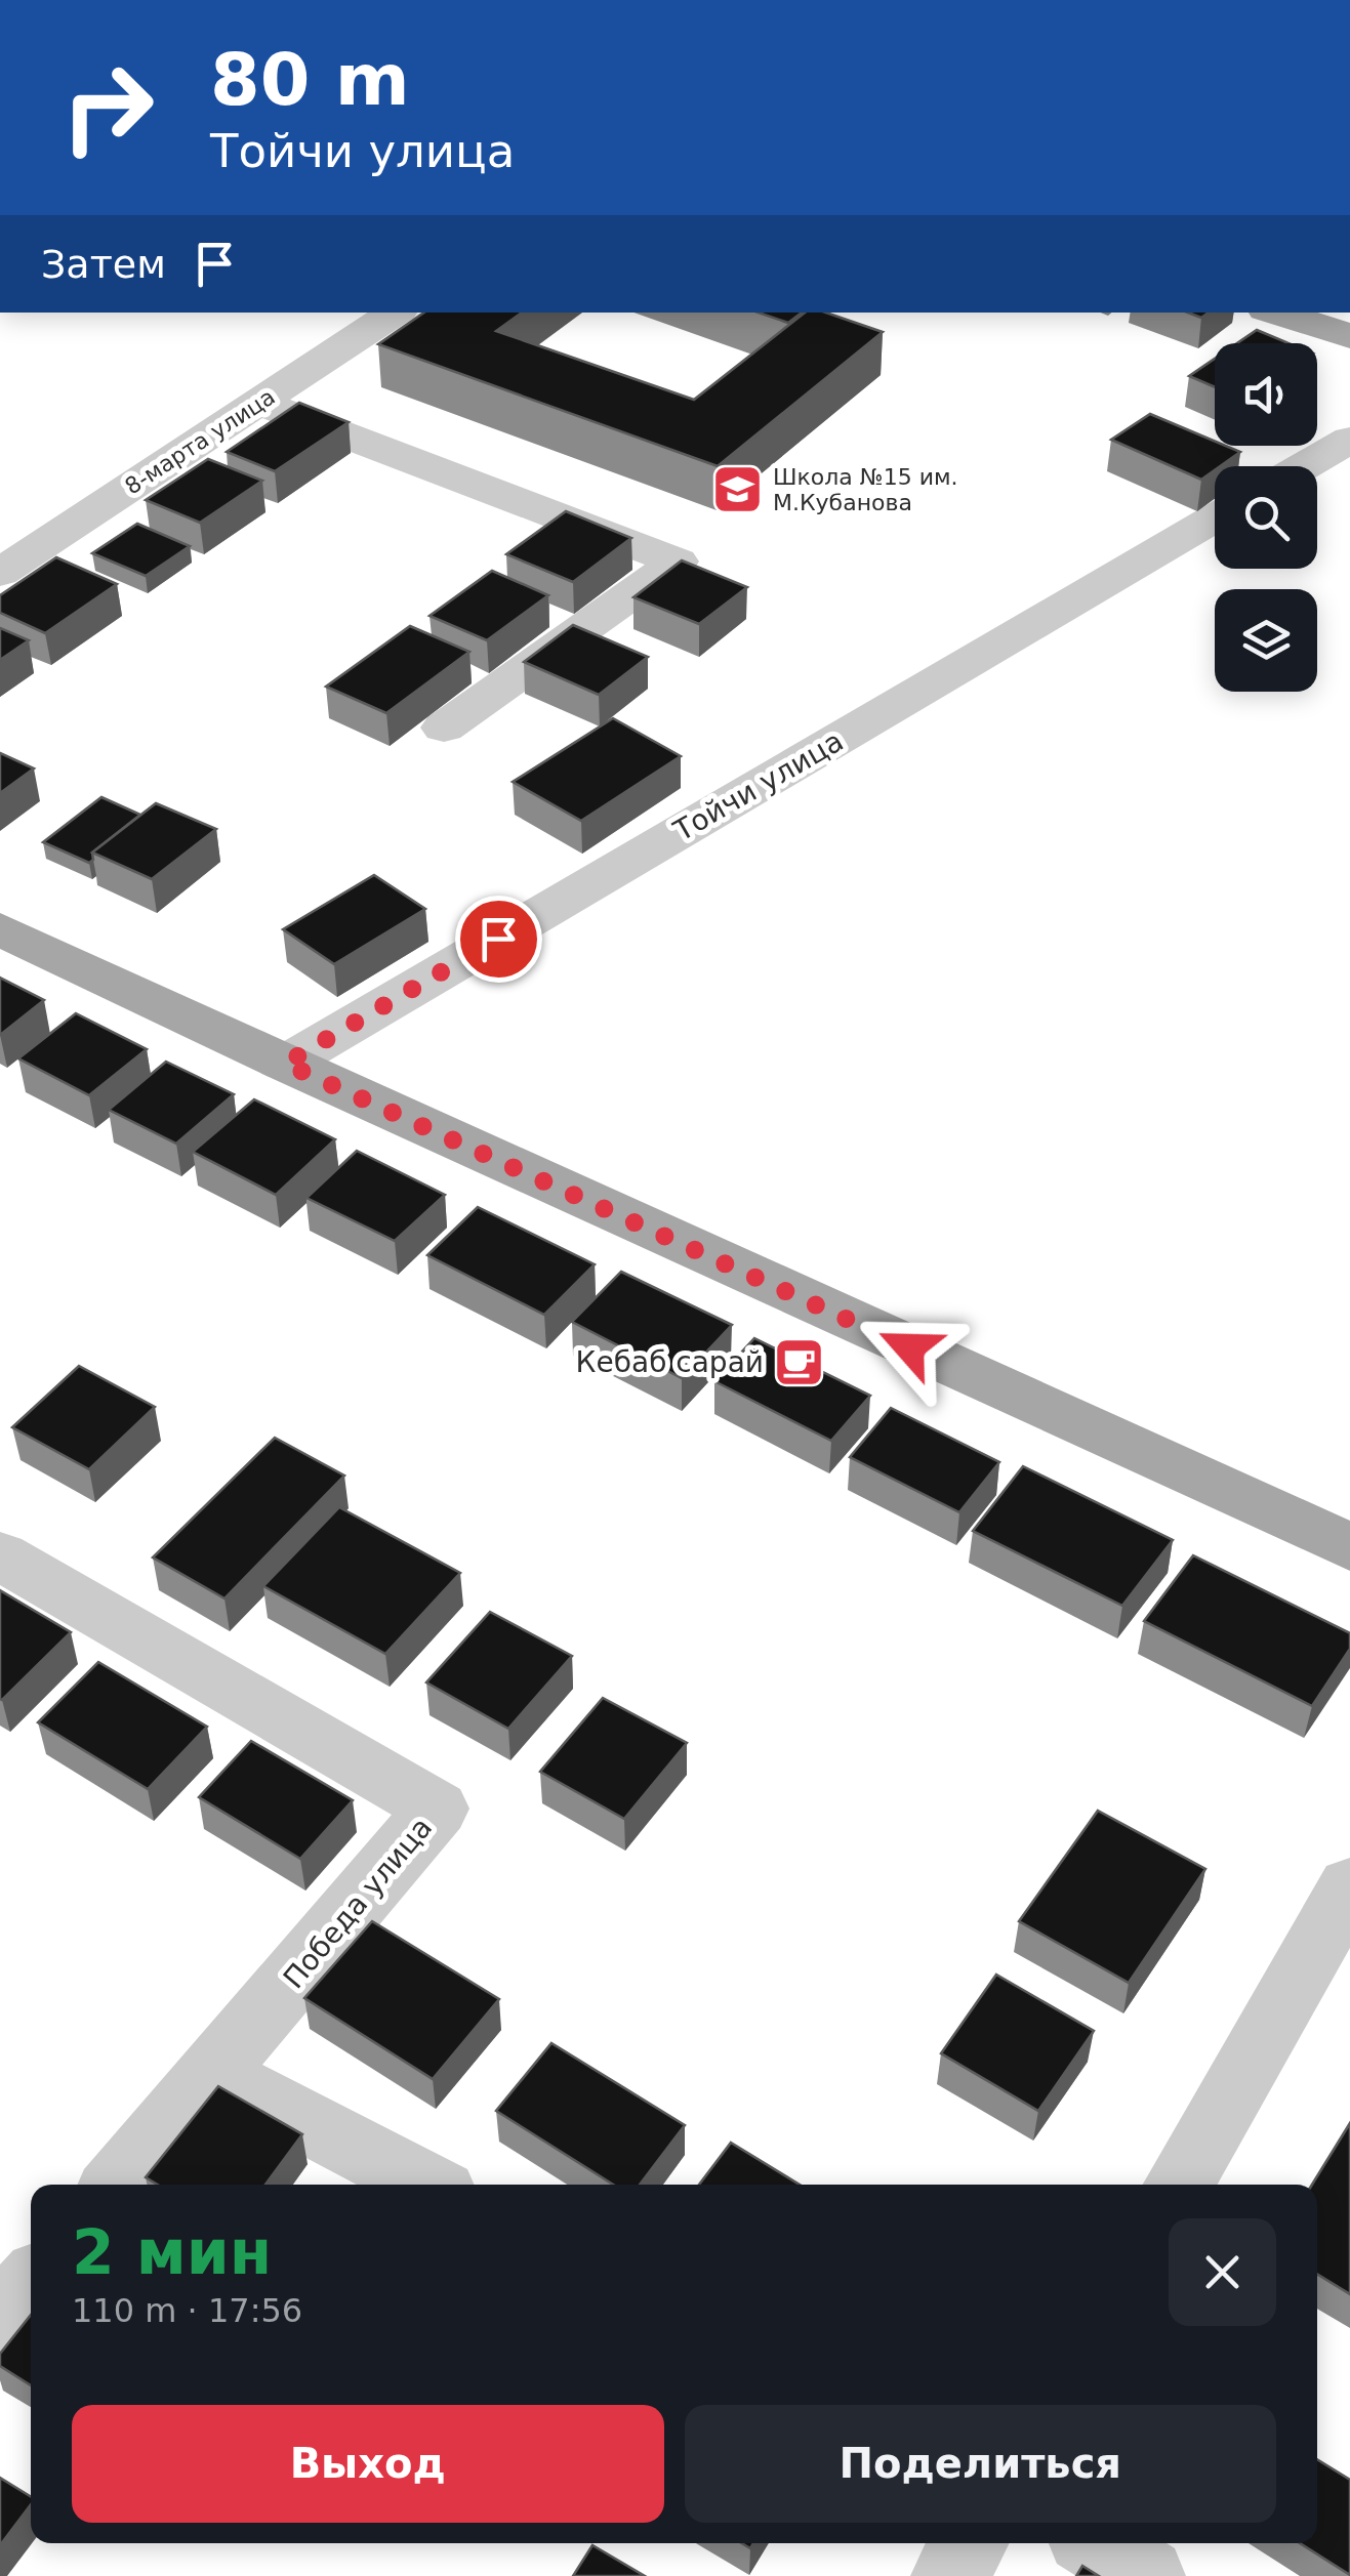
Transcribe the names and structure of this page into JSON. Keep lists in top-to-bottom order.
{
  "streets": {
    "street": ["8-марта улица", "Тойчи улица", "Победа улица"]
  },
  "places": {
    "school or university": ["Школа №15 им. М.Кубанова"],
    "cafe": ["Кебаб сарай"]
  },
  "page": {
    "turn": ["80 m", "Тойчи улица"],
    "then": "Затем",
    "heading": ["2 мин", "110 m · 17:56"],
    "buttons": ["Выход", "Поделиться"]
  }
}
